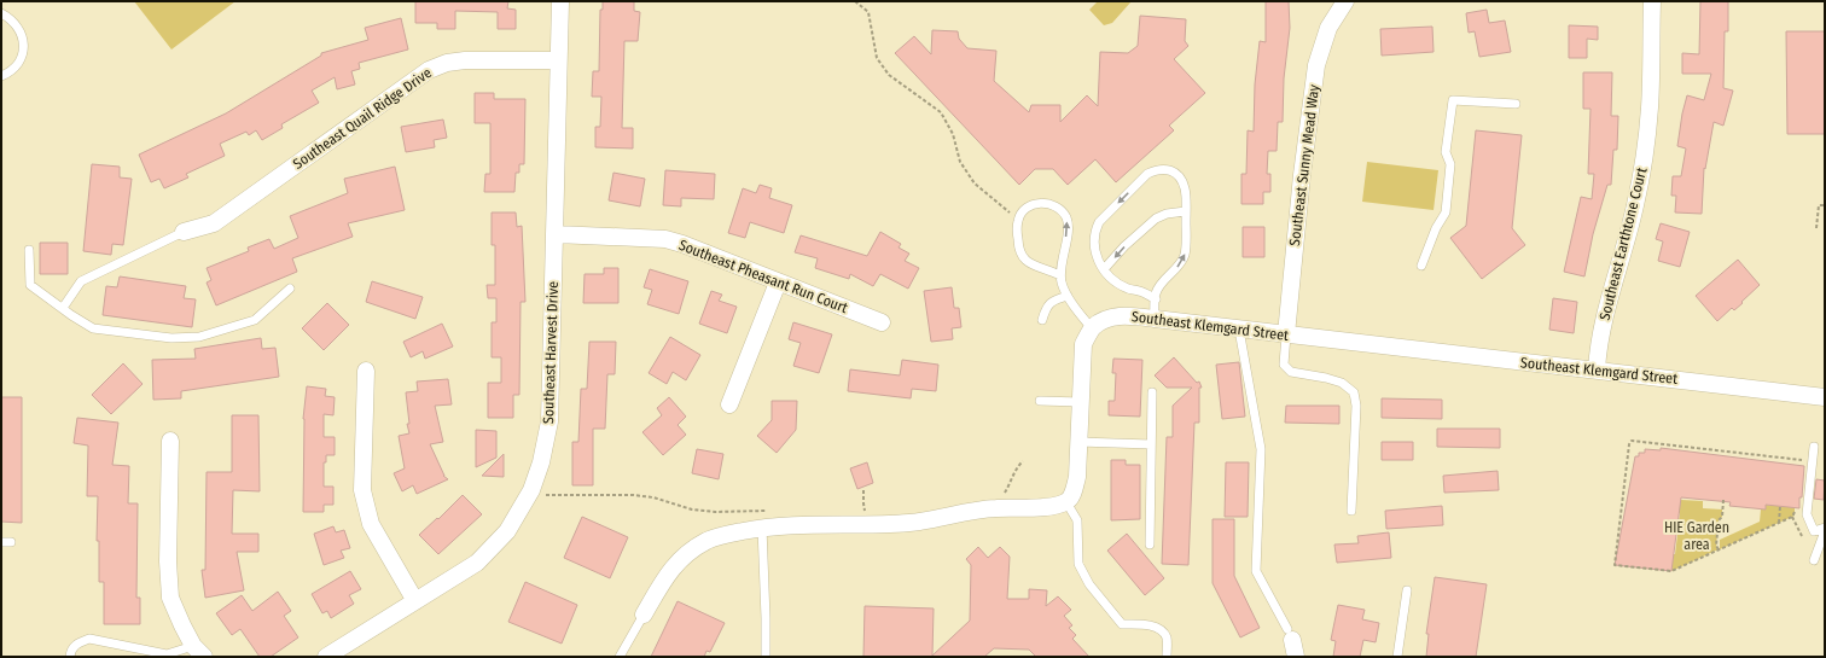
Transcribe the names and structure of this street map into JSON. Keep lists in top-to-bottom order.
{
  "streets": {
    "street": [
      "Southeast Quail Ridge Drive",
      "Southeast Sunny Mead Way",
      "Southeast Earthtone Court",
      "Southeast Pheasant Run Court",
      "Southeast Klemgard Street",
      "Southeast Harvest Drive"
    ]
  },
  "crossings": [
    ["Southeast Quail Ridge Drive", "Southeast Harvest Drive"],
    ["Southeast Sunny Mead Way", "Southeast Klemgard Street"],
    ["Southeast Earthtone Court", "Southeast Klemgard Street"],
    ["Southeast Pheasant Run Court", "Southeast Harvest Drive"]
  ],
  "parks": ["HIE Garden area"]
}
